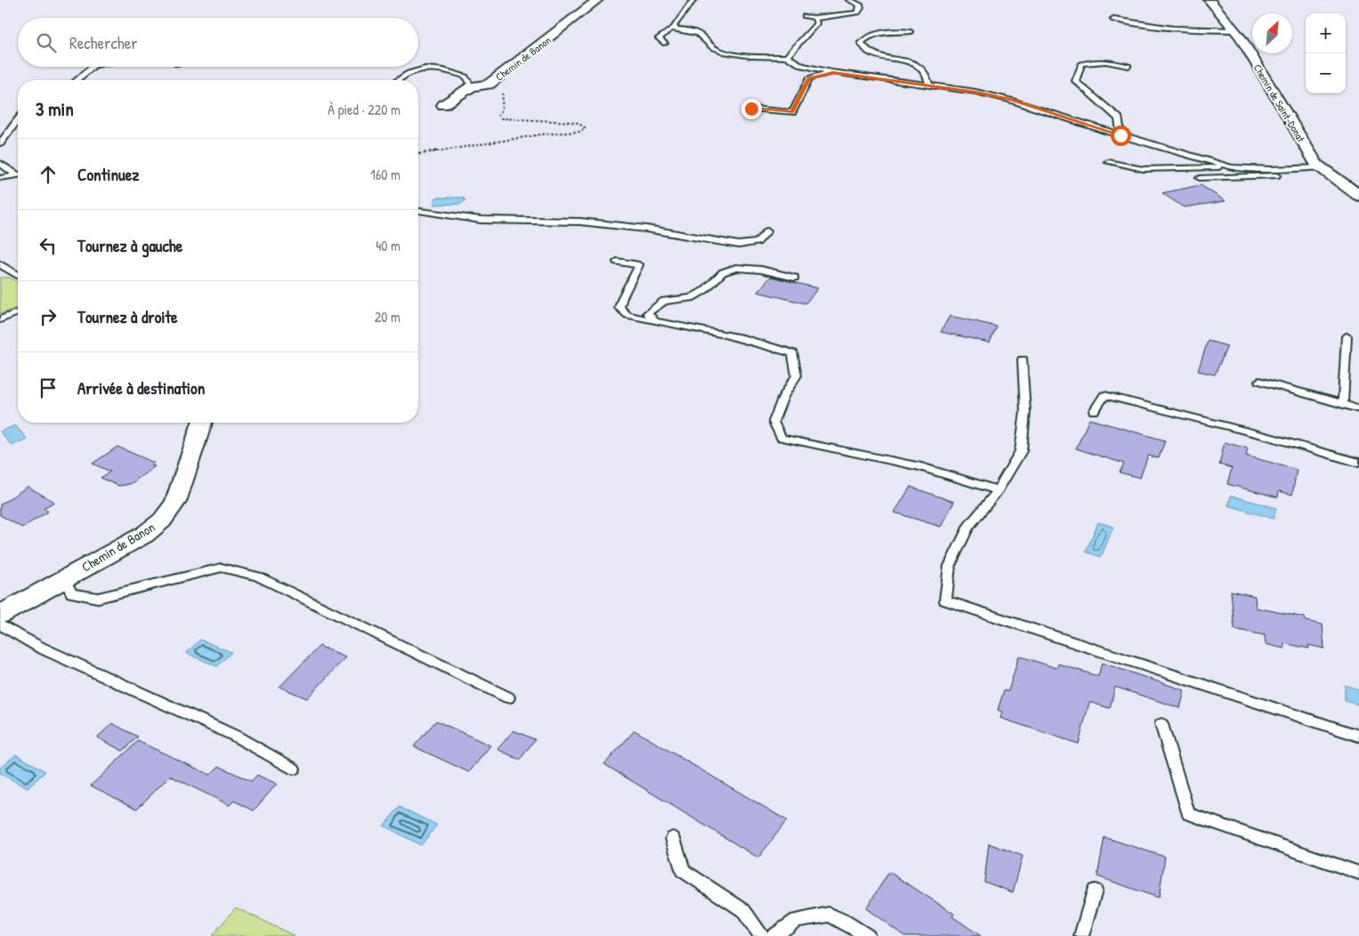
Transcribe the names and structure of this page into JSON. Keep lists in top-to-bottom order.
{
  "streets": {
    "street": ["Chemin de Banon", "Chemin de Saint-Donat"]
  },
  "north": "top right",
  "page": {
    "map_buttons": ["+", "−"],
    "search": "Rechercher",
    "heading": ["3 min", "À pied · 220 m"],
    "list": [
      ["Continuez", "160 m"],
      ["Tournez à gauche", "40 m"],
      ["Tournez à droite", "20 m"],
      "Arrivée à destination"
    ]
  }
}
